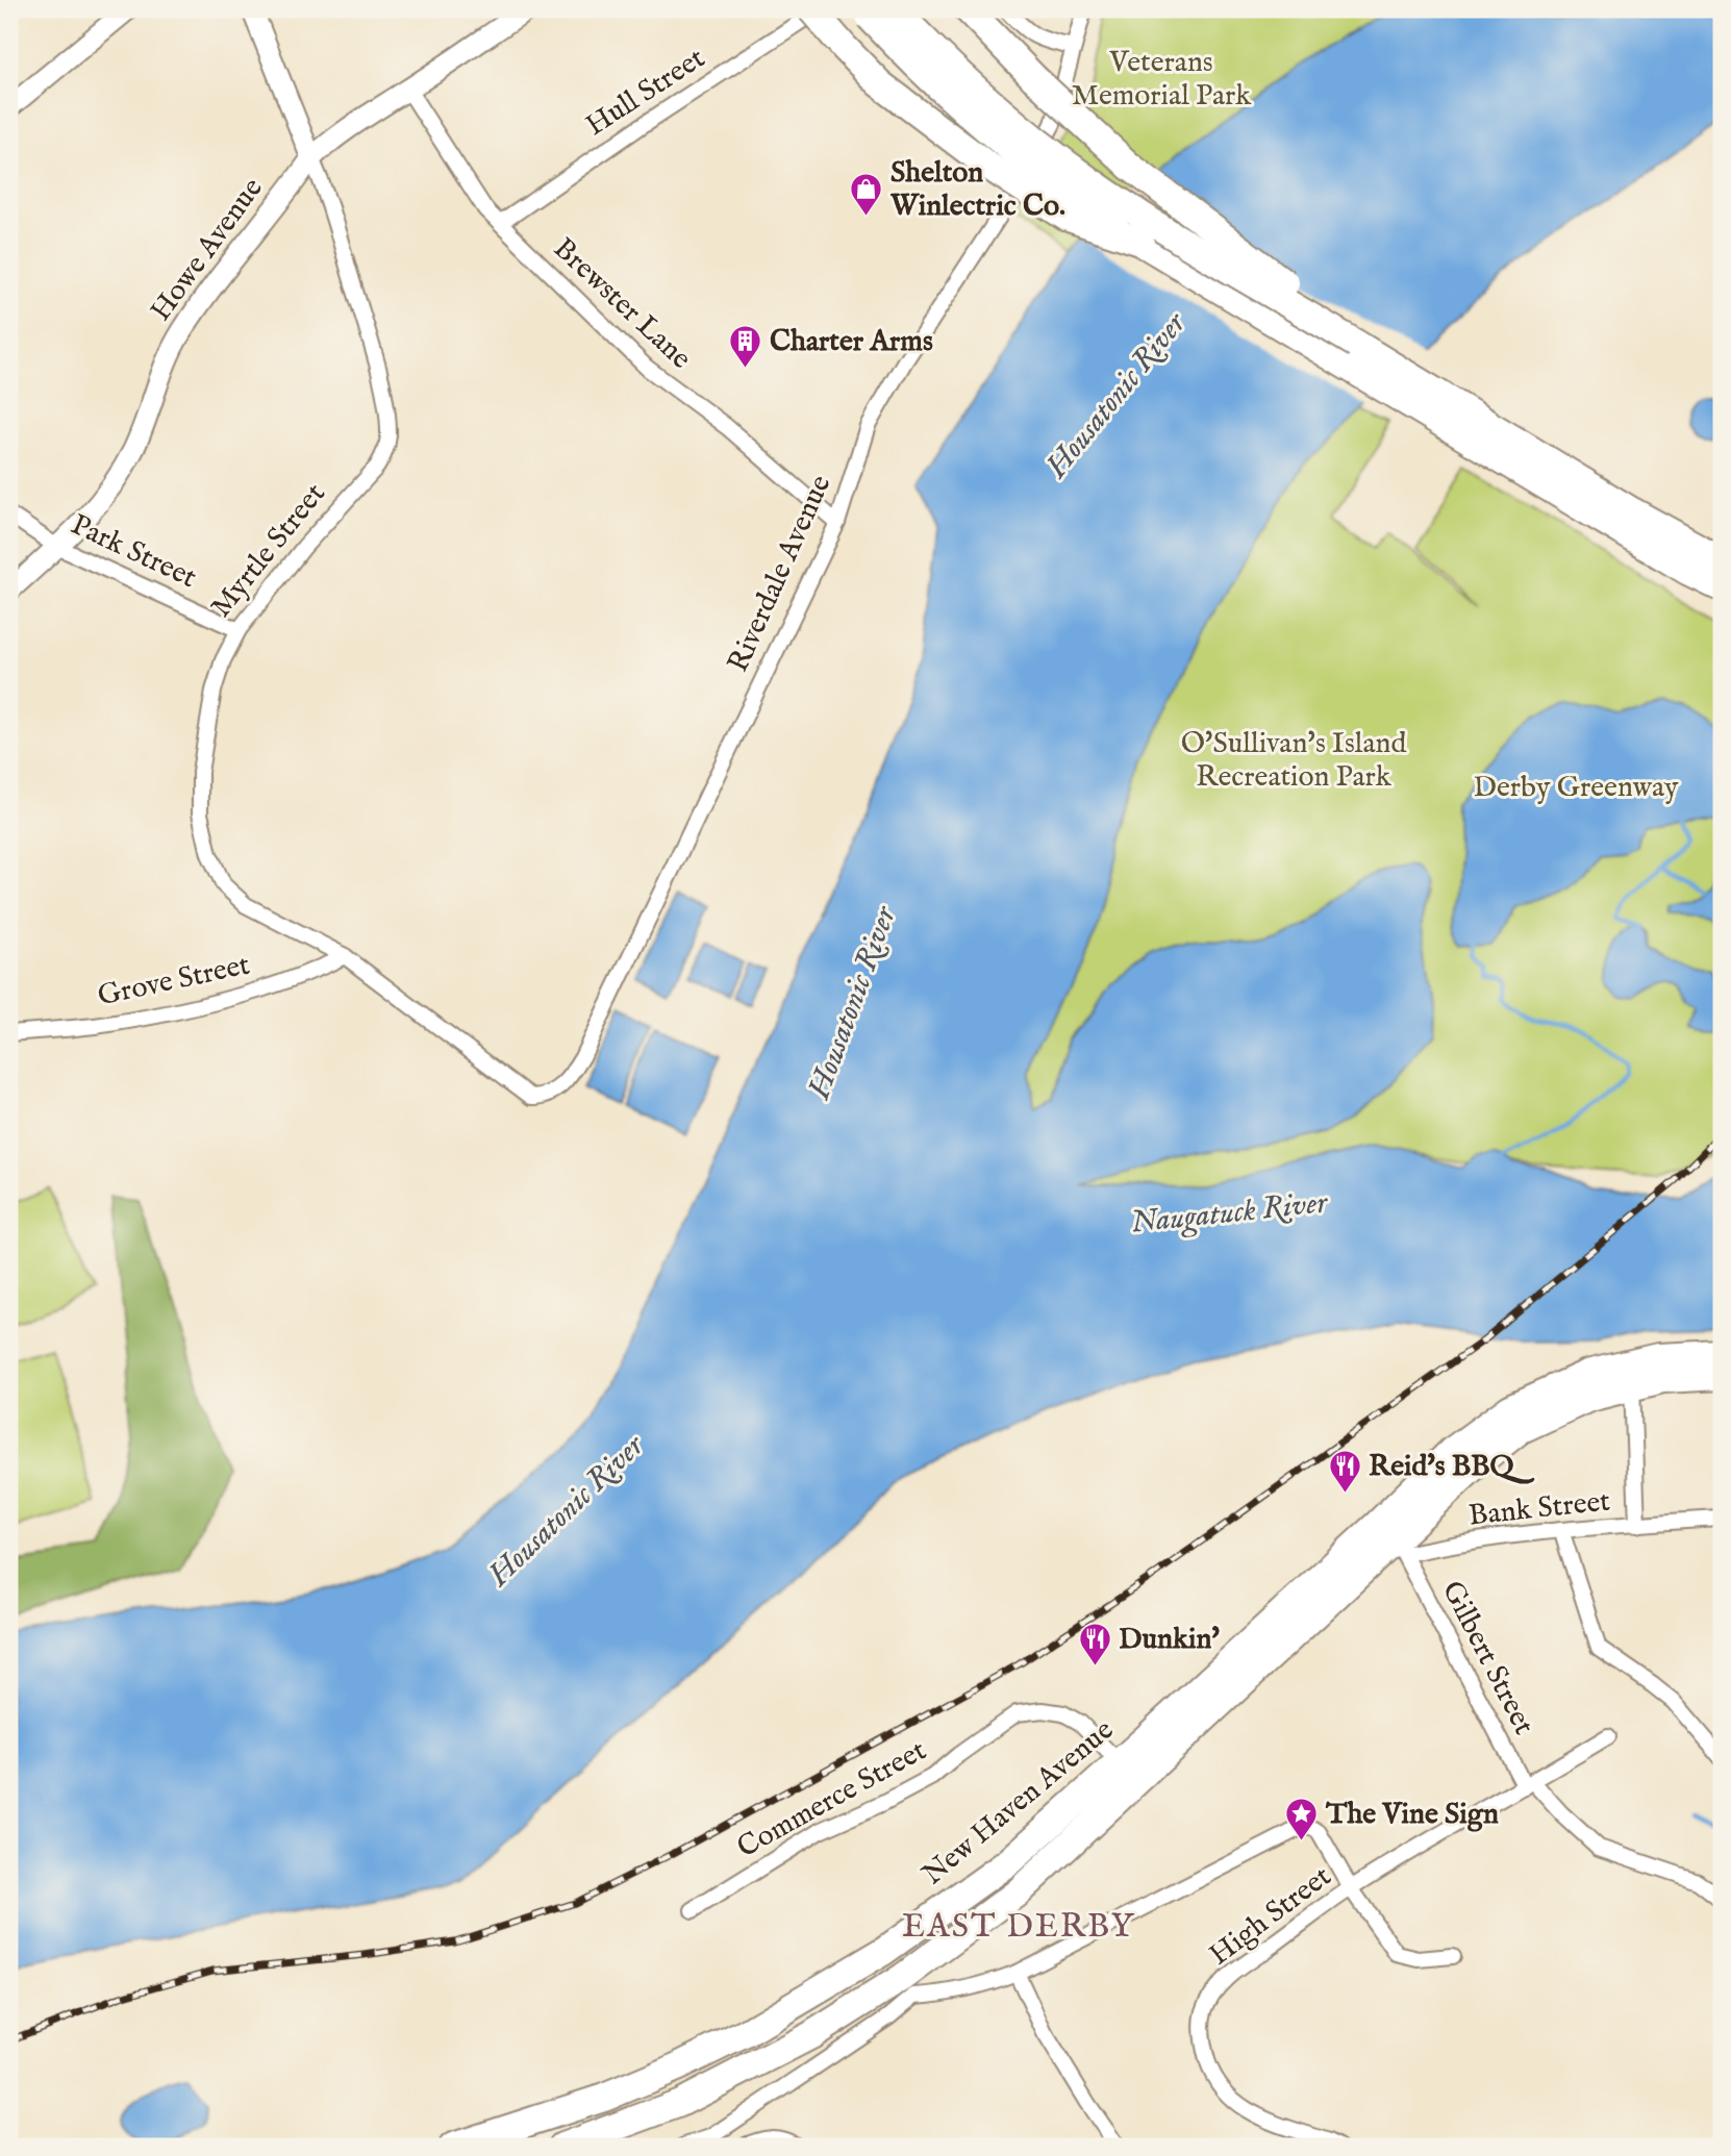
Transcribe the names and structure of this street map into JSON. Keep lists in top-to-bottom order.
{
  "streets": {
    "highway": ["New Haven Avenue"],
    "main road": ["Howe Avenue", "Myrtle Street"],
    "street": [
      "Hull Street",
      "Brewster Lane",
      "Park Street",
      "Riverdale Avenue",
      "Grove Street",
      "Bank Street",
      "Gilbert Street",
      "Commerce Street",
      "High Street"
    ]
  },
  "crossings": [
    ["Hull Street", "Brewster Lane"],
    ["Howe Avenue", "Brewster Lane"],
    ["Howe Avenue", "Myrtle Street"],
    ["Howe Avenue", "Park Street"],
    ["Brewster Lane", "Riverdale Avenue"],
    ["Myrtle Street", "Park Street"],
    ["Myrtle Street", "Riverdale Avenue"],
    ["Myrtle Street", "Grove Street"],
    ["Bank Street", "Gilbert Street"],
    ["Bank Street", "New Haven Avenue"],
    ["Gilbert Street", "New Haven Avenue"],
    ["Gilbert Street", "High Street"],
    ["Commerce Street", "New Haven Avenue"]
  ],
  "districts": ["EAST DERBY"],
  "water": ["Housatonic River", "Naugatuck River"],
  "parks": ["Veterans Memorial Park", "O'Sullivan's Island Recreation Park", "Derby Greenway"],
  "places": {
    "shop": ["Shelton Winlectric Co."],
    "building": ["Charter Arms"],
    "restaurant": ["Reid's BBQ", "Dunkin'"],
    "place": ["The Vine Sign"]
  }
}
